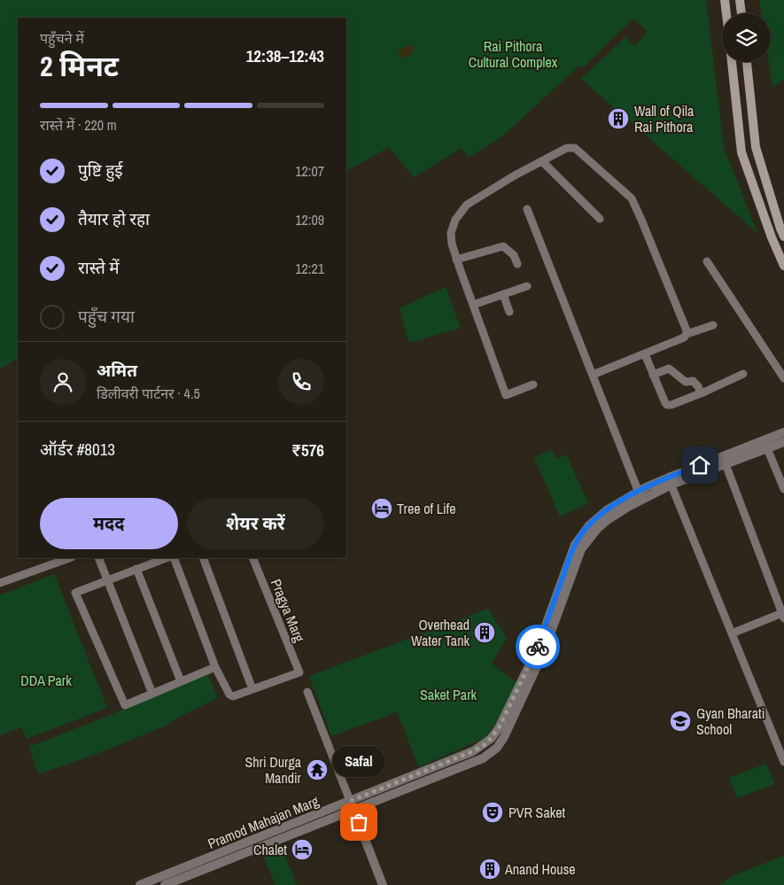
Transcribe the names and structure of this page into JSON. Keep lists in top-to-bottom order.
{
  "streets": {
    "street": ["Pragya Marg", "Pramod Mahajan Marg"]
  },
  "parks": ["Rai Pithora Cultural Complex", "DDA Park", "Saket Park"],
  "places": {
    "building": ["Wall of Qila Rai Pithora", "Overhead Water Tank", "Anand House"],
    "hotel": ["Tree of Life", "Chalet"],
    "school or university": ["Gyan Bharati School"],
    "temple": ["Shri Durga Mandir"],
    "theatre": ["PVR Saket"],
    "other": ["Safal"]
  },
  "page": {
    "heading": ["2 मिनट", "पहुँचने में", "12:38–12:43"],
    "panel": [
      "अमित",
      "डिलीवरी पार्टनर · 4.5",
      "ऑर्डर #8013",
      "₹576"
    ],
    "bar": "रास्ते में · 220 m",
    "list": [
      ["पुष्टि हुई", "12:07"],
      ["तैयार हो रहा", "12:09"],
      ["रास्ते में", "12:21"],
      "पहुँच गया"
    ],
    "buttons": ["मदद", "शेयर करें"],
    "bubble": "Safal"
  }
}
